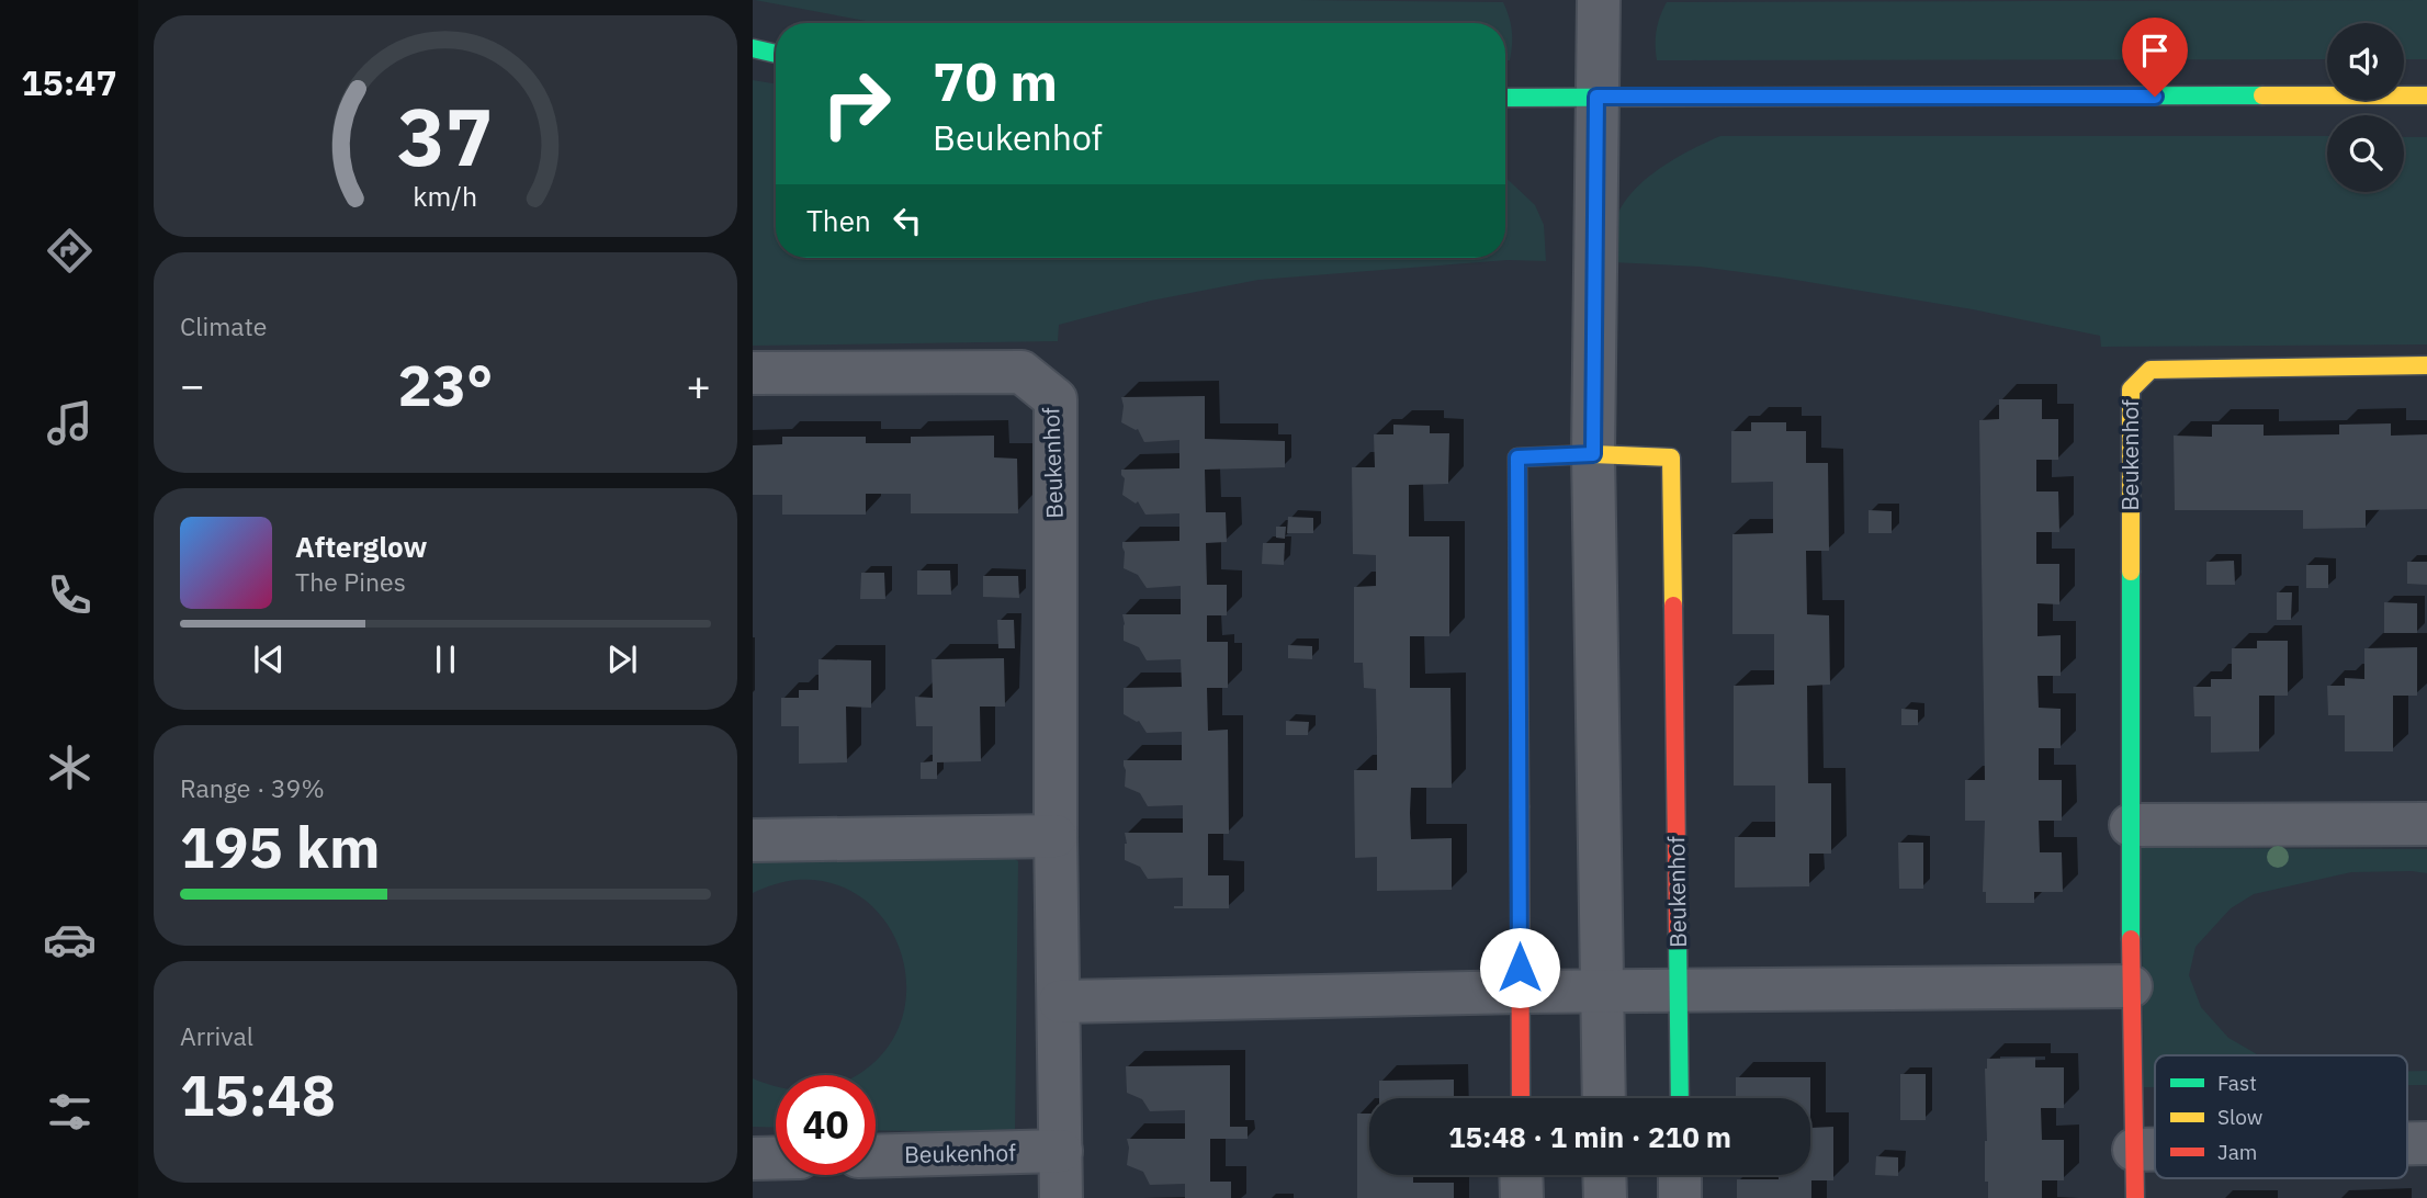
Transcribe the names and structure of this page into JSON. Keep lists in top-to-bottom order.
{
  "streets": {
    "street": ["Beukenhof"]
  },
  "legend": ["Fast", "Slow", "Jam"],
  "page": {
    "tabs": "15:47",
    "turn": ["70 m", "Beukenhof"],
    "then": "Then",
    "tile": [
      "Climate",
      ["Range · 39%", "195 km"],
      ["Arrival", "15:48"]
    ],
    "heat": ["−", "23°", "+"],
    "song": ["Afterglow", "The Pines"],
    "limit": "40",
    "trip": "15:48 · 1 min · 210 m",
    "gauge": ["37", "km/h"]
  }
}
